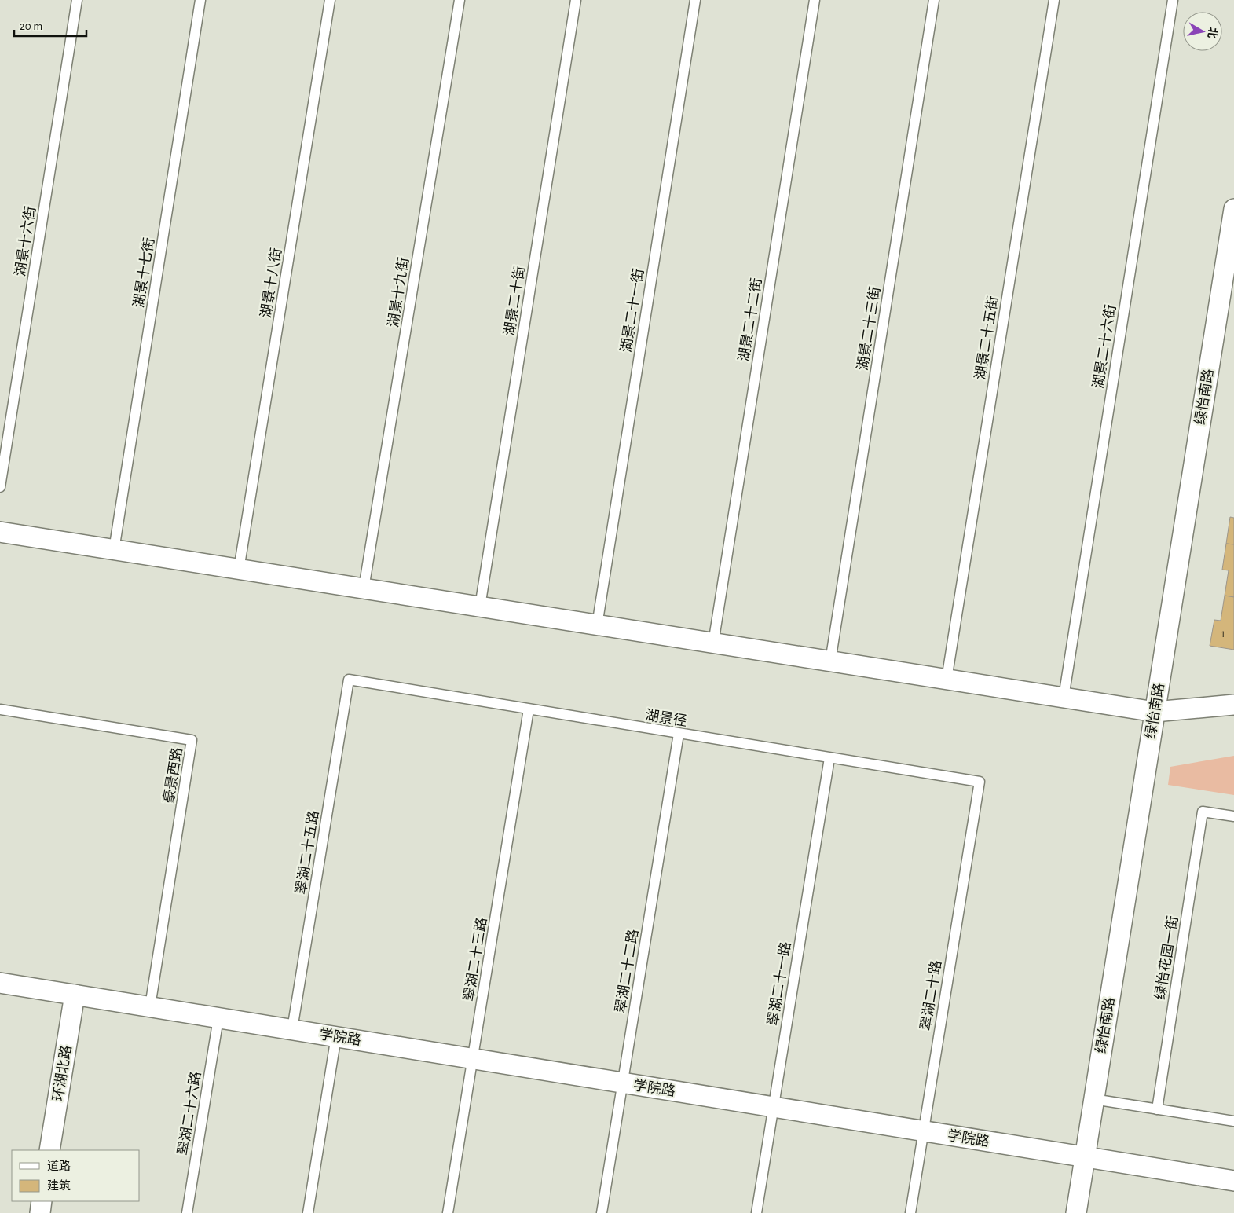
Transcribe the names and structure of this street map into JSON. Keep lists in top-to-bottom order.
{
  "streets": {
    "street": ["绿怡南路", "学院路", "环湖北路"],
    "lane": [
      "湖景十六街",
      "湖景十七街",
      "湖景十八街",
      "湖景十九街",
      "湖景二十街",
      "湖景二十一街",
      "湖景二十二街",
      "湖景二十三街",
      "湖景二十五街",
      "湖景二十六街",
      "湖景径",
      "豪景西路",
      "翠湖二十五路",
      "绿怡花园一街",
      "翠湖二十三路",
      "翠湖二十二路",
      "翠湖二十一路",
      "翠湖二十路",
      "翠湖二十六路"
    ]
  },
  "crossings": [
    ["绿怡南路", "学院路"],
    ["湖景径", "翠湖二十五路"],
    ["湖景径", "翠湖二十三路"],
    ["湖景径", "翠湖二十二路"],
    ["湖景径", "翠湖二十一路"],
    ["湖景径", "翠湖二十路"],
    ["豪景西路", "学院路"],
    ["翠湖二十五路", "学院路"],
    ["翠湖二十三路", "学院路"],
    ["翠湖二十二路", "学院路"],
    ["翠湖二十一路", "学院路"],
    ["翠湖二十路", "学院路"],
    ["学院路", "环湖北路"],
    ["学院路", "翠湖二十六路"]
  ],
  "house_numbers": ["1"],
  "legend": ["道路", "建筑"],
  "scale_bar": "20 m",
  "north": "right"
}
